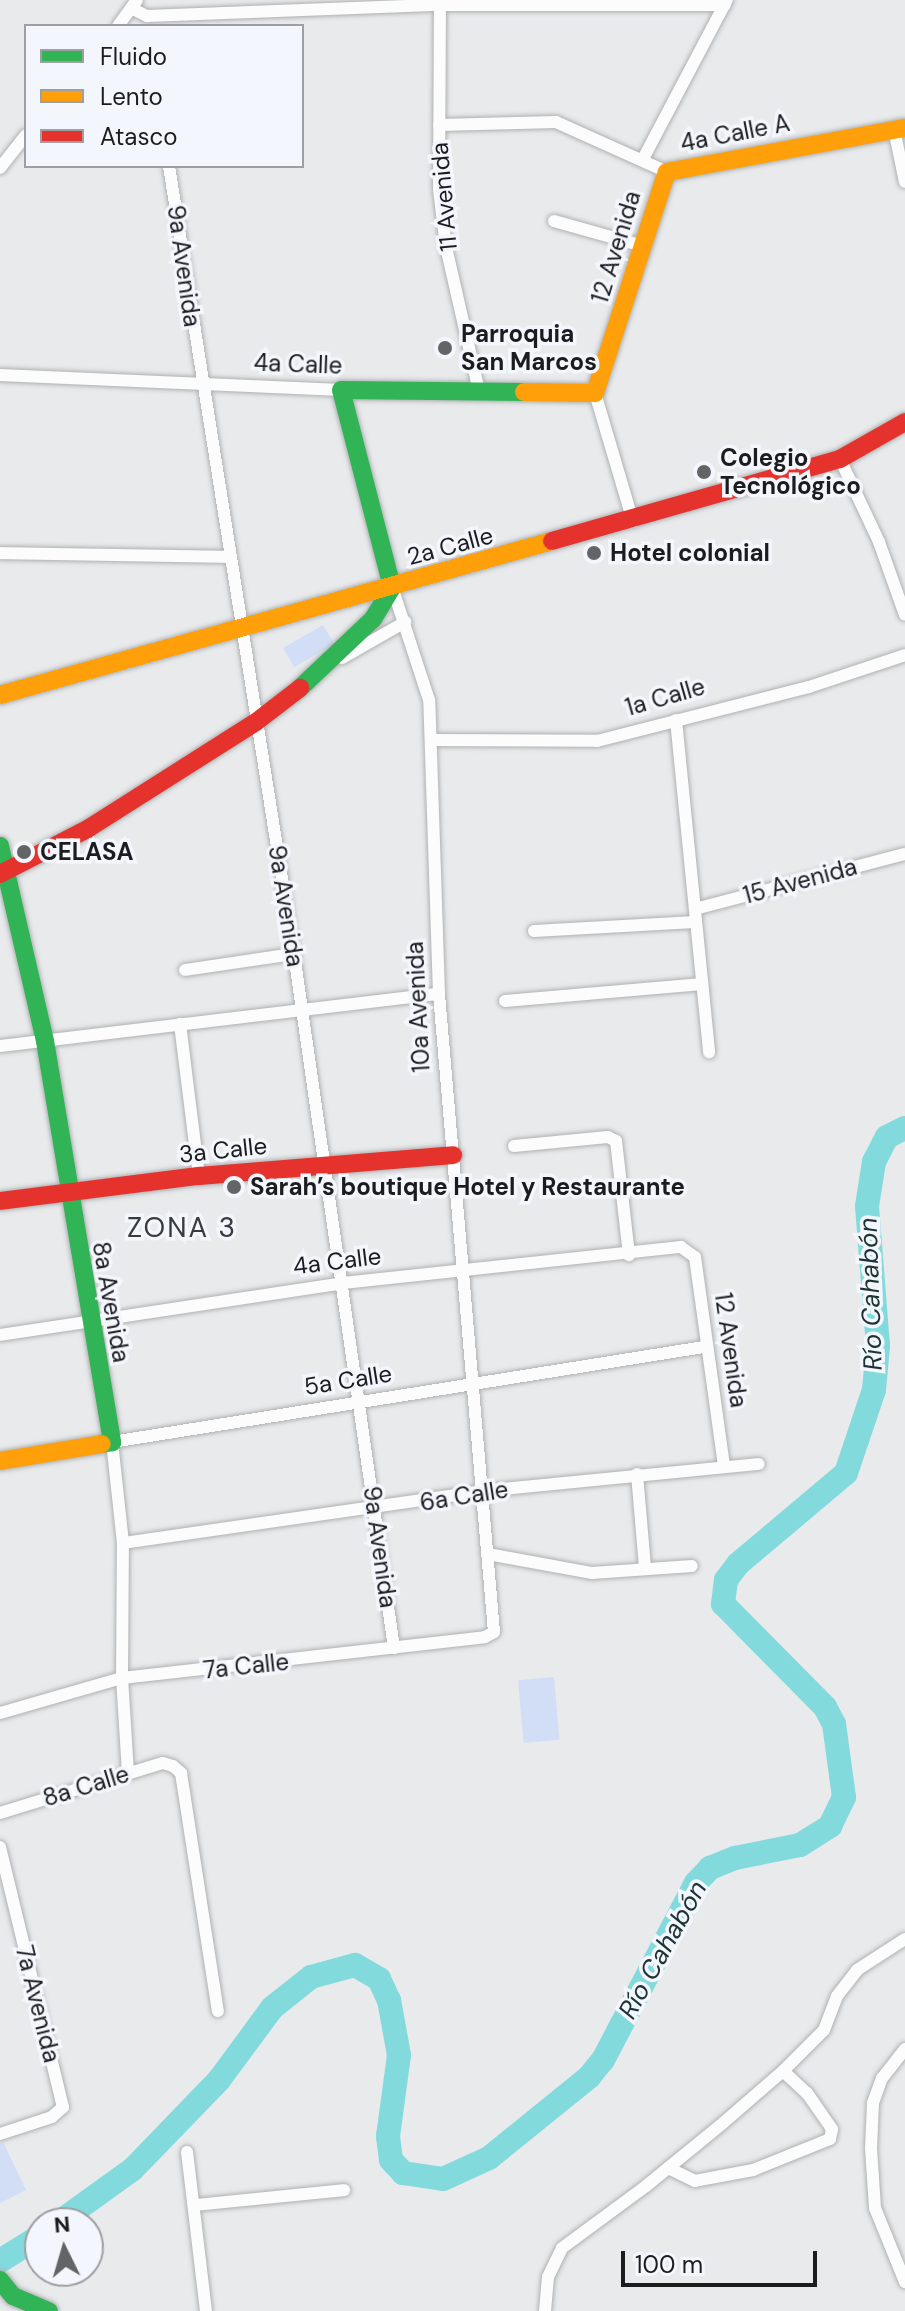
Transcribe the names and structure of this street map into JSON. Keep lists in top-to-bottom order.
{
  "streets": {
    "main road": [
      "4a Calle A",
      "12 Avenida",
      "4a Calle",
      "2a Calle",
      "10a Avenida",
      "3a Calle",
      "8a Avenida",
      "5a Calle"
    ],
    "street": [
      "11 Avenida",
      "9a Avenida",
      "1a Calle",
      "15 Avenida",
      "6a Calle",
      "7a Calle",
      "8a Calle",
      "7a Avenida"
    ]
  },
  "crossings": [
    ["4a Calle A", "11 Avenida"],
    ["4a Calle A", "12 Avenida"],
    ["11 Avenida", "4a Calle"],
    ["12 Avenida", "4a Calle"],
    ["12 Avenida", "5a Calle"],
    ["12 Avenida", "6a Calle"],
    ["9a Avenida", "4a Calle"],
    ["9a Avenida", "2a Calle"],
    ["9a Avenida", "3a Calle"],
    ["9a Avenida", "5a Calle"],
    ["9a Avenida", "6a Calle"],
    ["9a Avenida", "7a Calle"],
    ["4a Calle", "10a Avenida"],
    ["4a Calle", "8a Avenida"],
    ["2a Calle", "10a Avenida"],
    ["1a Calle", "10a Avenida"],
    ["10a Avenida", "3a Calle"],
    ["10a Avenida", "5a Calle"],
    ["10a Avenida", "6a Calle"],
    ["10a Avenida", "7a Calle"],
    ["3a Calle", "8a Avenida"],
    ["8a Avenida", "5a Calle"],
    ["8a Avenida", "6a Calle"],
    ["8a Avenida", "7a Calle"],
    ["8a Avenida", "8a Calle"]
  ],
  "districts": ["ZONA 3"],
  "water": ["Río Cahabón"],
  "places": [
    "Parroquia San Marcos",
    "Colegio Tecnológico",
    "Hotel colonial",
    "CELASA",
    "Sarah’s boutique Hotel y Restaurante"
  ],
  "legend": ["Fluido", "Lento", "Atasco"],
  "scale_bar": "100 m",
  "north": "top"
}
